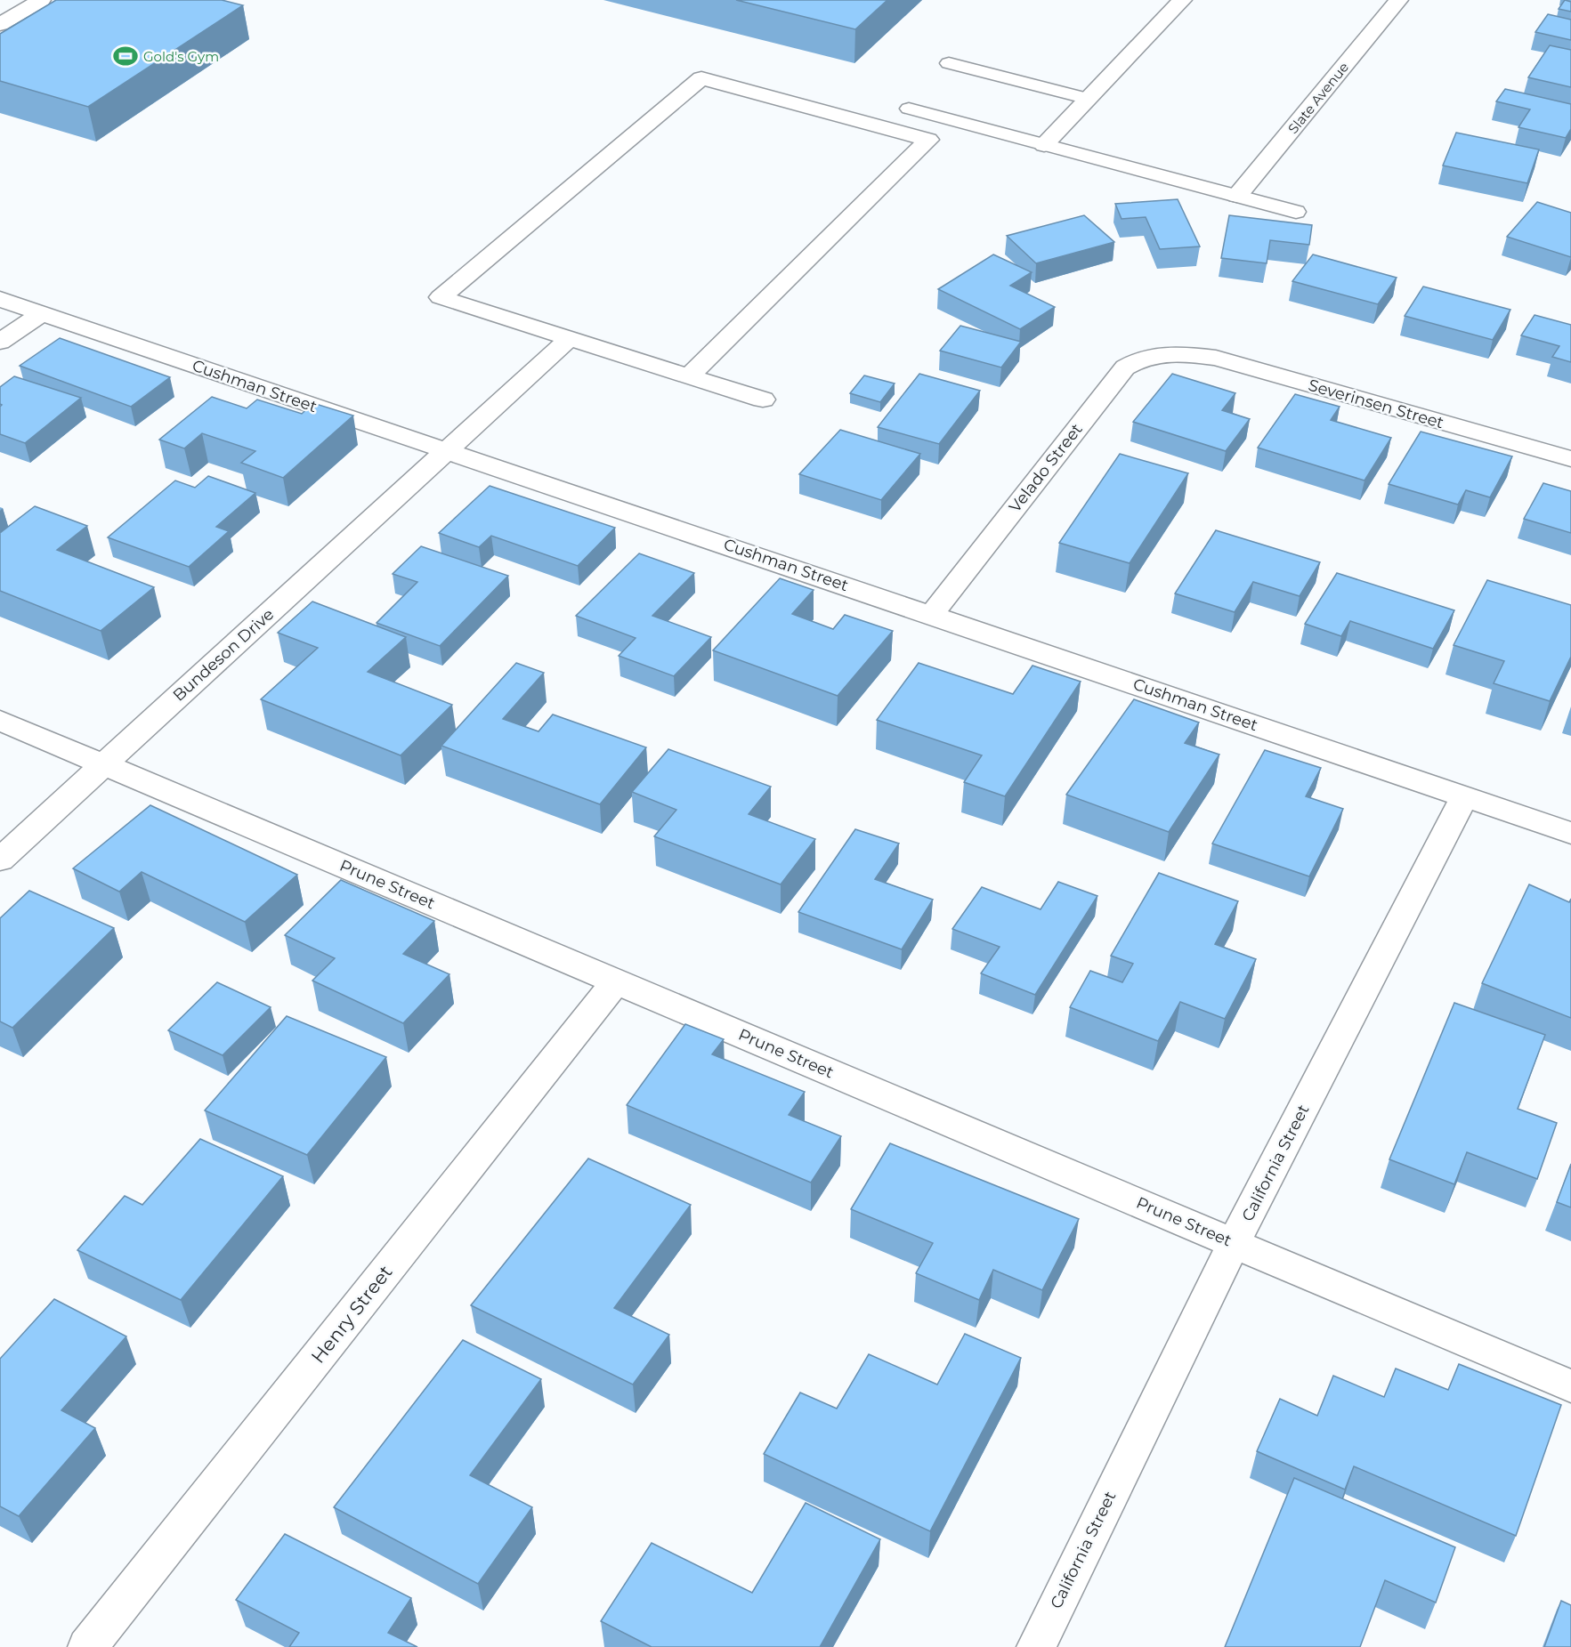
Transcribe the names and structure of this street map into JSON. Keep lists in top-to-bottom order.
{
  "streets": {
    "street": [
      "Slate Avenue",
      "Cushman Street",
      "Severinsen Street",
      "Velado Street",
      "Bundeson Drive",
      "Prune Street",
      "California Street",
      "Henry Street"
    ]
  },
  "crossings": [
    ["Cushman Street", "Velado Street"],
    ["Cushman Street", "Bundeson Drive"],
    ["Cushman Street", "California Street"],
    ["Severinsen Street", "Velado Street"],
    ["Bundeson Drive", "Prune Street"],
    ["Prune Street", "California Street"],
    ["Prune Street", "Henry Street"]
  ],
  "places": {
    "sports": ["Gold's Gym"]
  }
}
